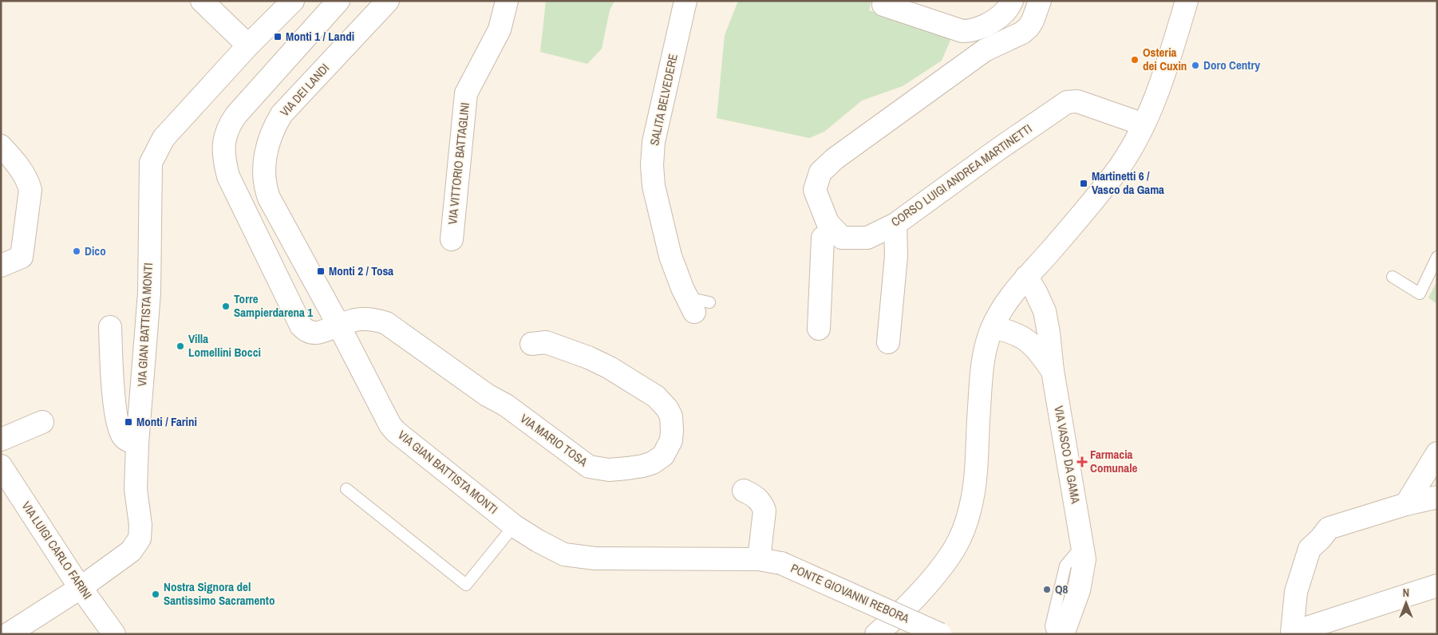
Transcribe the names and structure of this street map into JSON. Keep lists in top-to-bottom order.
{
  "streets": {
    "street": [
      "VIA DEI LANDI",
      "SALITA BELVEDERE",
      "VIA VITTORIO BATTAGLINI",
      "CORSO LUIGI ANDREA MARTINETTI",
      "VIA GIAN BATTISTA MONTI",
      "VIA MARIO TOSA",
      "VIA VASCO DA GAMA",
      "VIA LUIGI CARLO FARINI",
      "PONTE GIOVANNI REBORA"
    ]
  },
  "crossings": [
    ["VIA DEI LANDI", "VIA GIAN BATTISTA MONTI"],
    ["VIA DEI LANDI", "VIA MARIO TOSA"],
    ["VIA GIAN BATTISTA MONTI", "VIA MARIO TOSA"],
    ["VIA GIAN BATTISTA MONTI", "VIA LUIGI CARLO FARINI"],
    ["VIA GIAN BATTISTA MONTI", "PONTE GIOVANNI REBORA"]
  ],
  "places": {
    "transit": [
      "Monti 1 / Landi",
      "Martinetti 6 / Vasco da Gama",
      "Monti 2 / Tosa",
      "Monti / Farini"
    ],
    "other": [
      "Osteria dei Cuxin",
      "Doro Centry",
      "Dico",
      "Torre Sampierdarena 1",
      "Villa Lomellini Bocci",
      "Q8",
      "Nostra Signora del Santissimo Sacramento"
    ],
    "health": ["Farmacia Comunale"]
  },
  "north": "top"
}
